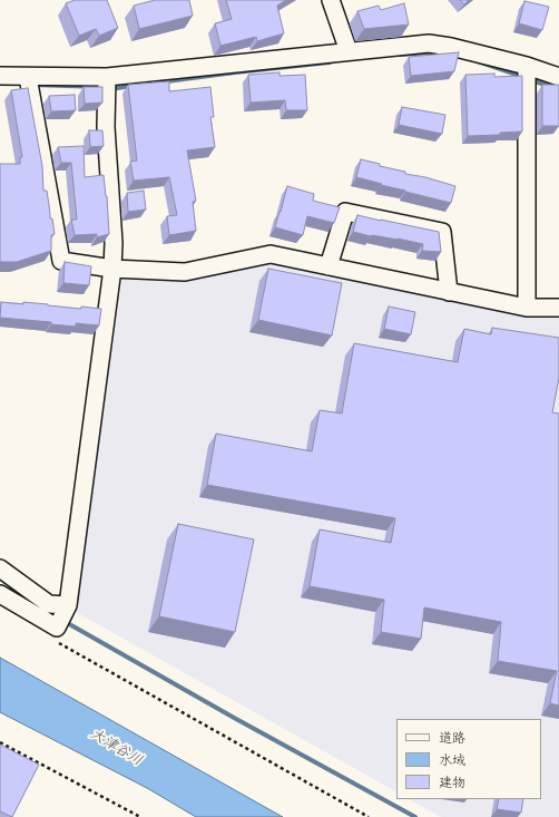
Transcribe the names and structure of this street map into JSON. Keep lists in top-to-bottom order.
{
  "water": ["大津谷川"],
  "legend": ["道路", "水域", "建物"]
}
